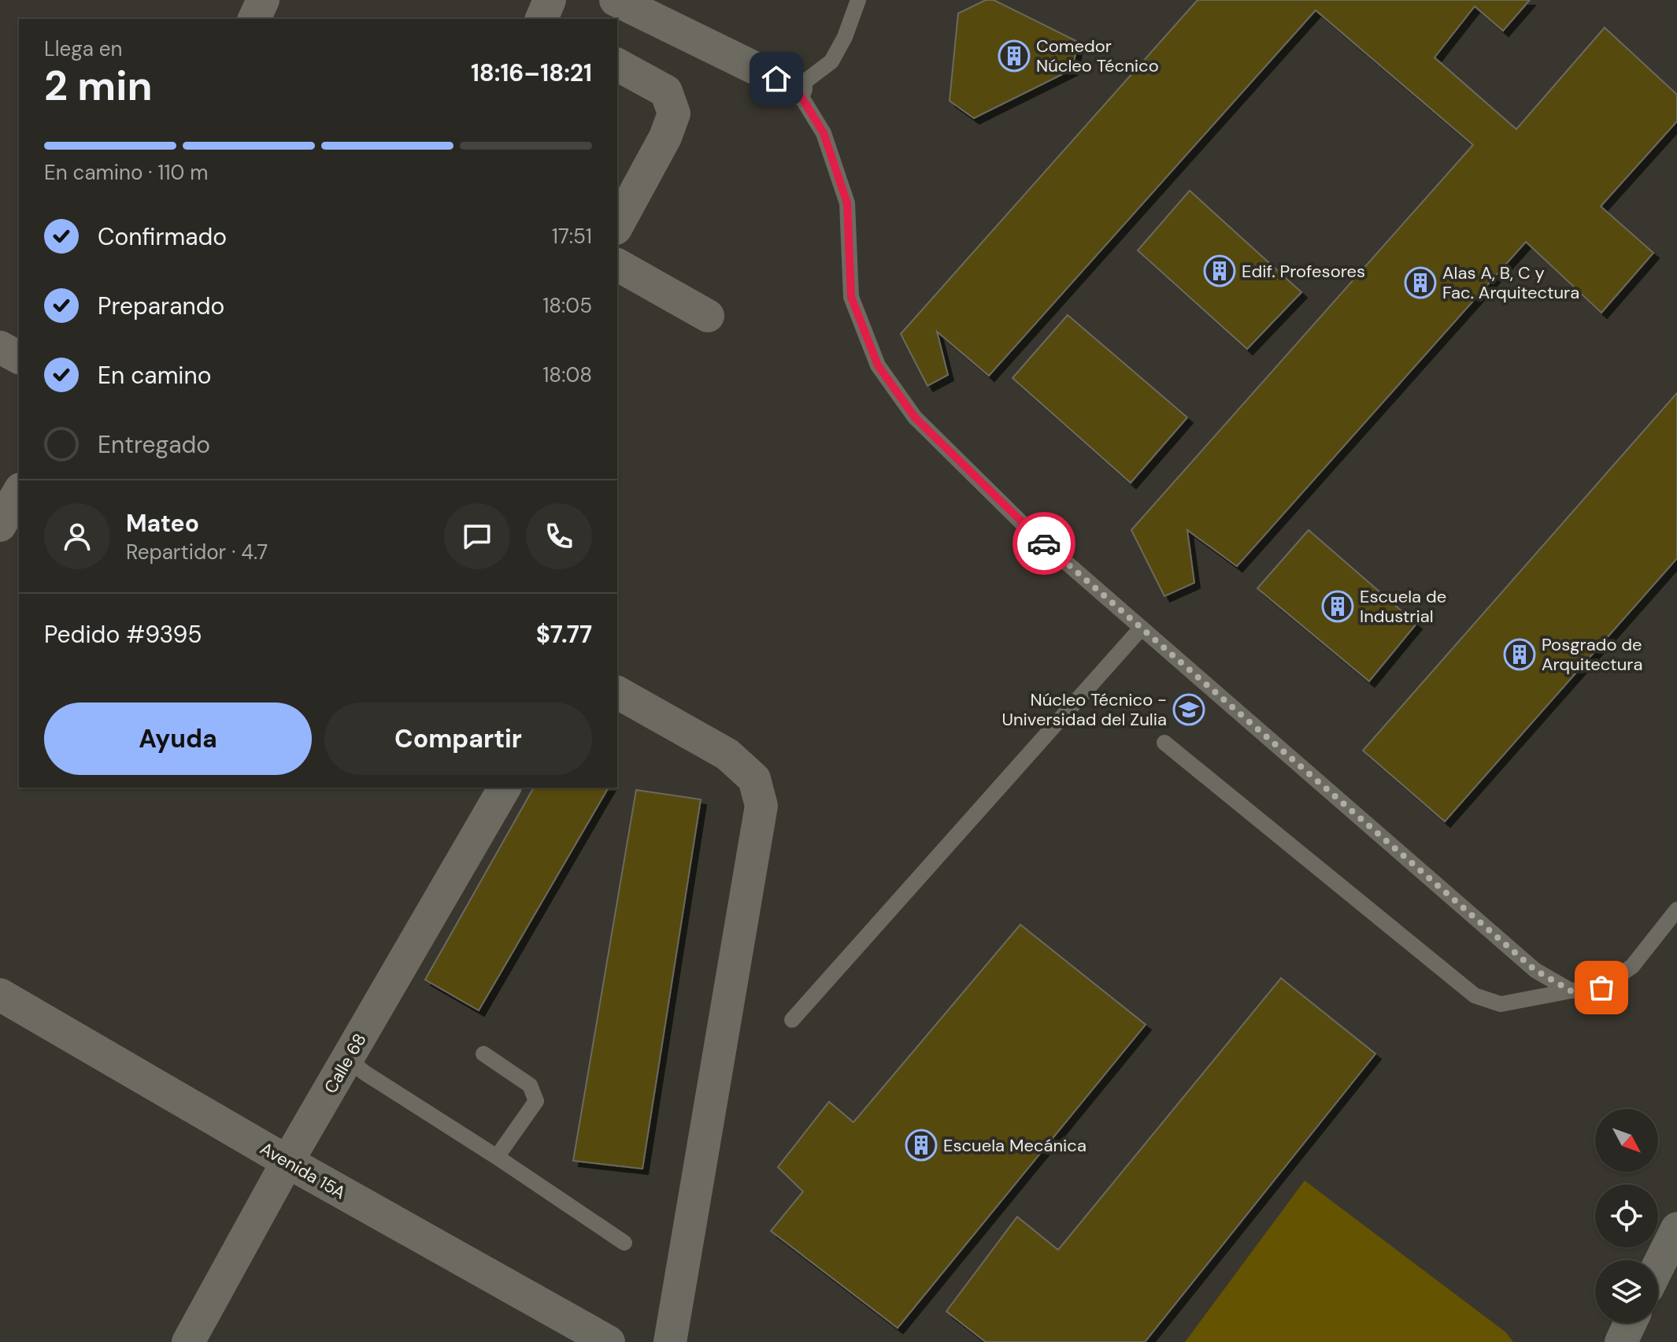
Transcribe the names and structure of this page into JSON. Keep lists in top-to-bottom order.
{
  "streets": {
    "street": ["Calle 68", "Avenida 15A"]
  },
  "crossings": [
    ["Calle 68", "Avenida 15A"]
  ],
  "places": {
    "building": [
      "Comedor Núcleo Técnico",
      "Edif. Profesores",
      "Alas A, B, C y Fac. Arquitectura",
      "Escuela de Industrial",
      "Posgrado de Arquitectura",
      "Escuela Mecánica"
    ],
    "school or university": ["Núcleo Técnico - Universidad del Zulia"]
  },
  "north": "bottom right",
  "page": {
    "heading": ["2 min", "Llega en", "18:16–18:21"],
    "panel": [
      "Mateo",
      "Repartidor · 4.7",
      "Pedido #9395",
      "$7.77"
    ],
    "bar": "En camino · 110 m",
    "list": [
      ["Confirmado", "17:51"],
      ["Preparando", "18:05"],
      ["En camino", "18:08"],
      "Entregado"
    ],
    "buttons": ["Ayuda", "Compartir"]
  }
}
